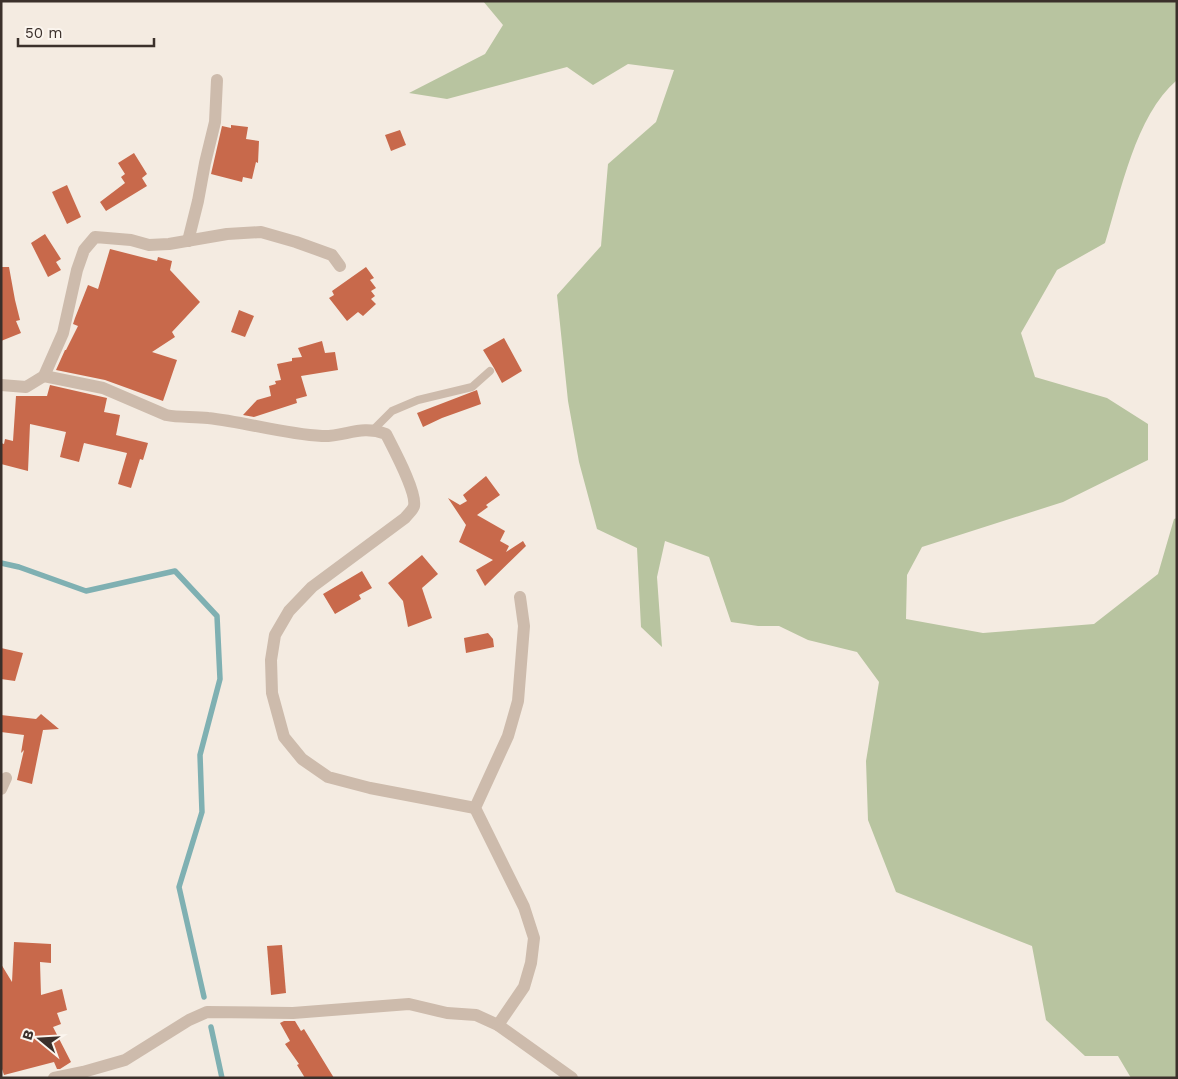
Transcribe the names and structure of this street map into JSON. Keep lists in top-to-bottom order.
{
  "scale_bar": "50 m",
  "north": "left"
}
